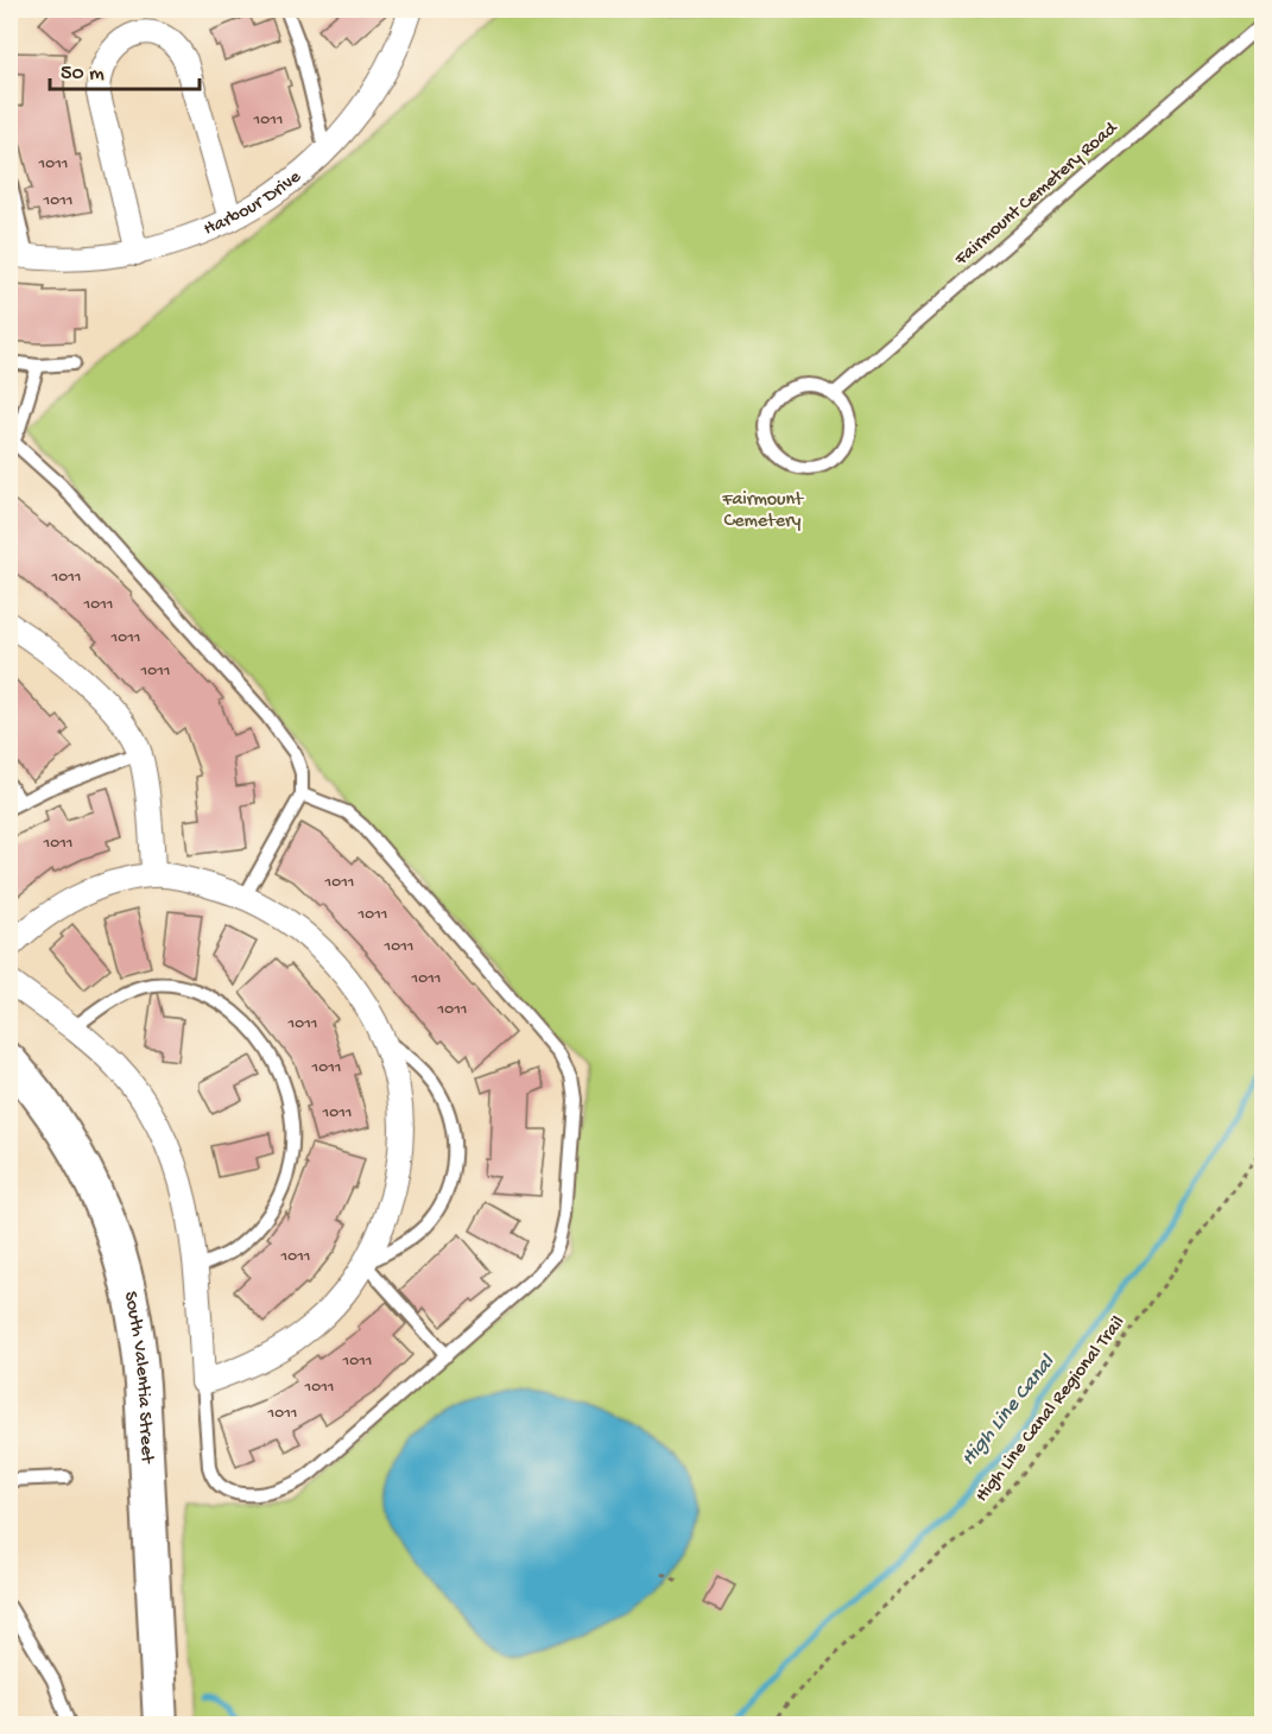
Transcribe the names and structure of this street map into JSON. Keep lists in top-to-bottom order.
{
  "streets": {
    "street": ["Harbour Drive", "South Valentia Street"],
    "lane": ["Fairmount Cemetery Road"],
    "path": ["High Line Canal Regional Trail"]
  },
  "water": ["High Line Canal"],
  "parks": ["Fairmount Cemetery"],
  "house_numbers": [
    "1011",
    "1011",
    "1011",
    "1011",
    "1011",
    "1011",
    "1011",
    "1011",
    "1011",
    "1011",
    "1011",
    "1011",
    "1011",
    "1011",
    "1011",
    "1011",
    "1011",
    "1011",
    "1011",
    "1011"
  ],
  "scale_bar": "50 m"
}
